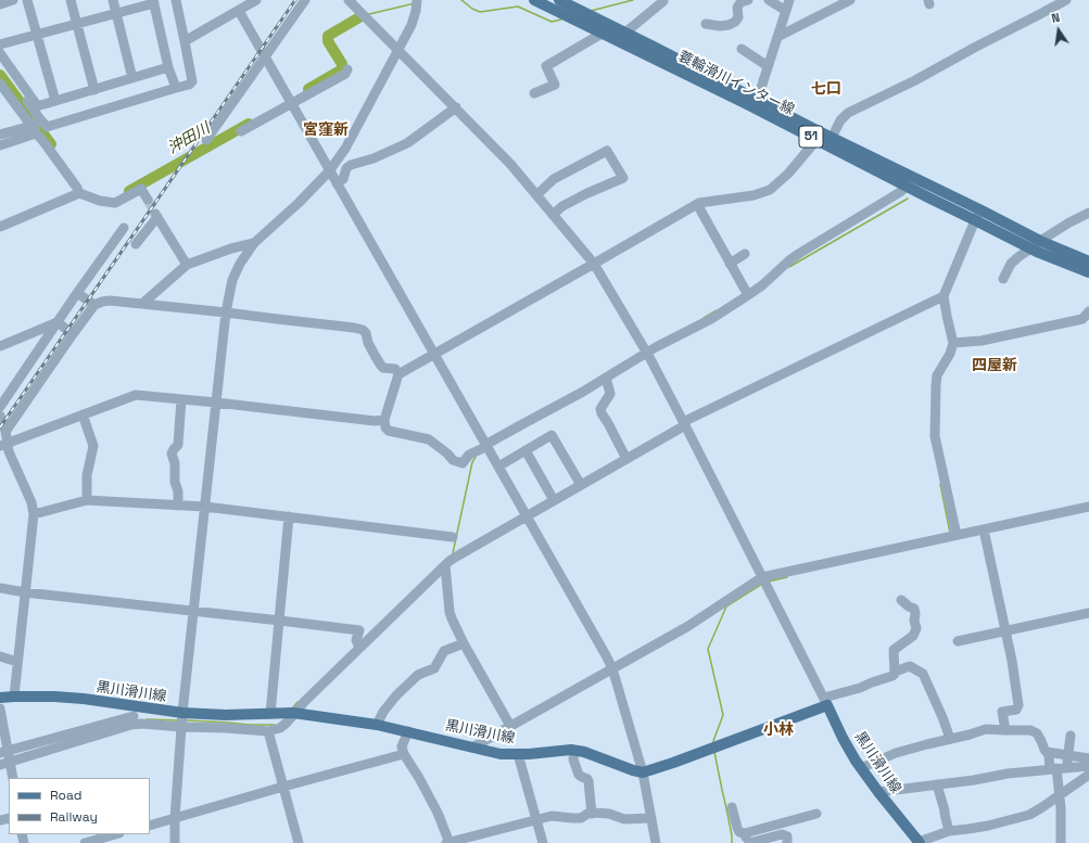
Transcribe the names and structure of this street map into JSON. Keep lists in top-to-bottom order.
{
  "streets": {
    "main road": ["蓑輪滑川インター線", "51", "黒川滑川線"]
  },
  "districts": [
    "七口",
    "宮窪新",
    "四屋新",
    "小林"
  ],
  "water": ["沖田川"],
  "legend": ["Road", "Railway"],
  "north": "top"
}
